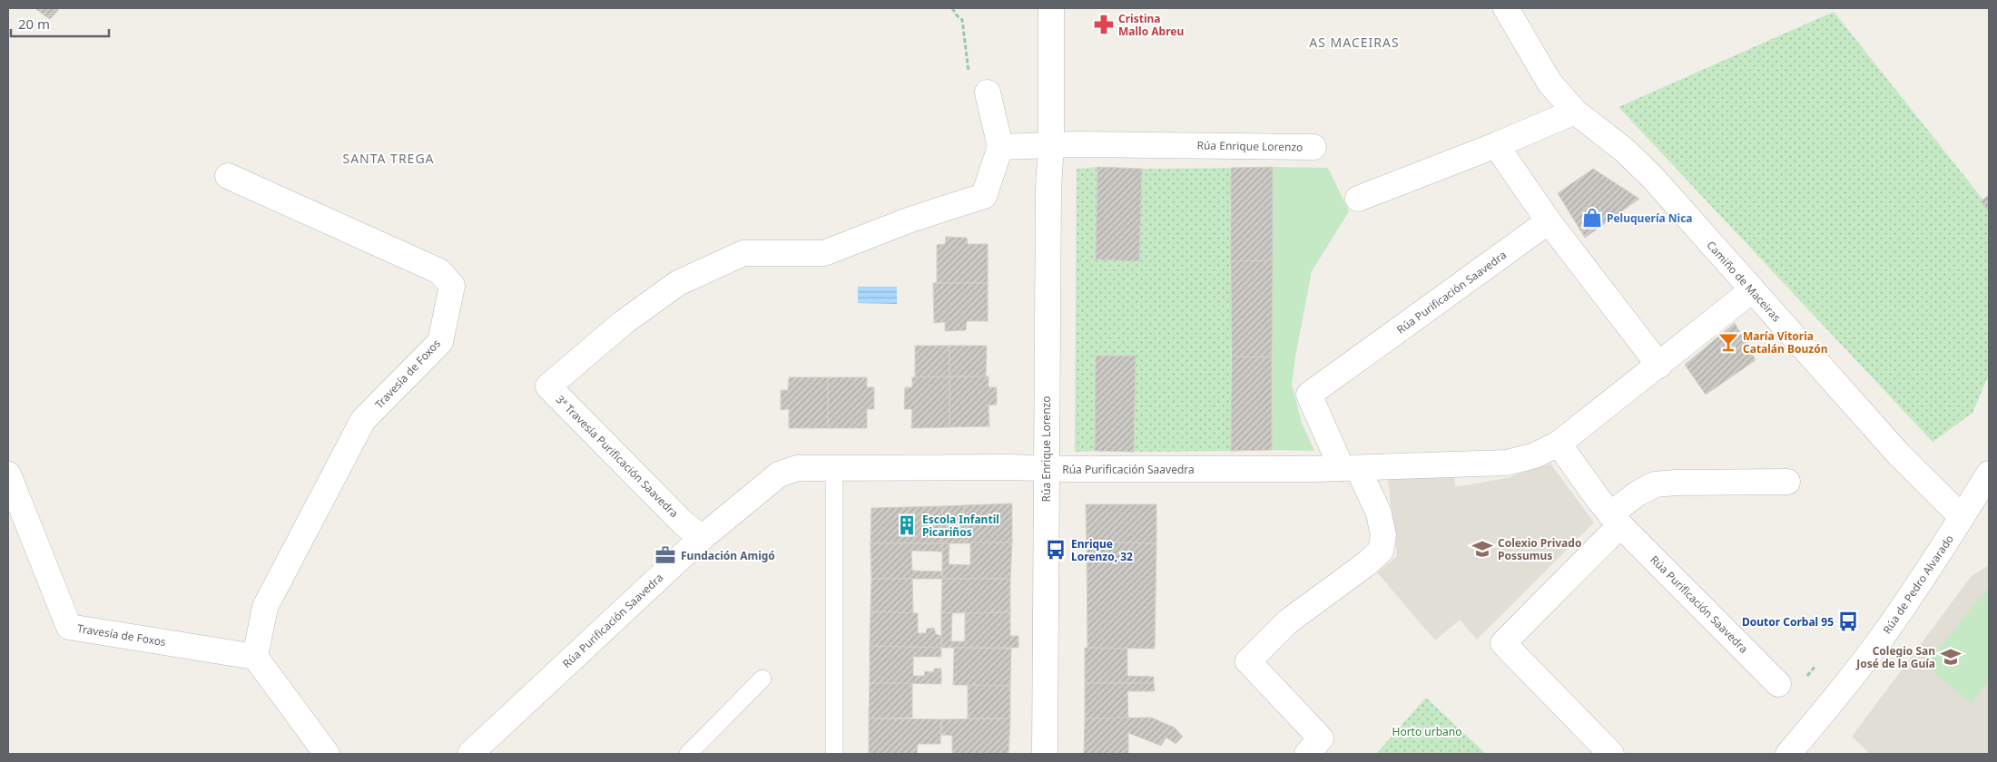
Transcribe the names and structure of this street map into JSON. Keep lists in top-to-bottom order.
{
  "streets": {
    "street": [
      "Rúa Enrique Lorenzo",
      "Camiño de Maceiras",
      "Rúa Purificación Saavedra",
      "Travesía de Foxos",
      "3ª Travesía Purificación Saavedra",
      "Rúa de Pedro Alvarado"
    ]
  },
  "crossings": [
    ["Rúa Enrique Lorenzo", "Rúa Purificación Saavedra"],
    ["Camiño de Maceiras", "Rúa Purificación Saavedra"],
    ["Camiño de Maceiras", "Rúa de Pedro Alvarado"],
    ["Rúa Purificación Saavedra", "3ª Travesía Purificación Saavedra"]
  ],
  "districts": ["AS MACEIRAS", "SANTA TREGA"],
  "parks": ["Horto urbano"],
  "places": {
    "pharmacy": ["Cristina Mallo Abreu"],
    "shop": ["Peluquería Nica"],
    "bar": ["María Vitoria Catalán Bouzón"],
    "building": ["Escola Infantil Picariños"],
    "school or university": ["Colexio Privado Possumus", "Colegio San José de la Guía"],
    "bus stop": ["Enrique Lorenzo, 32", "Doutor Corbal 95"],
    "office": ["Fundación Amigó"]
  },
  "scale_bar": "20 m"
}
